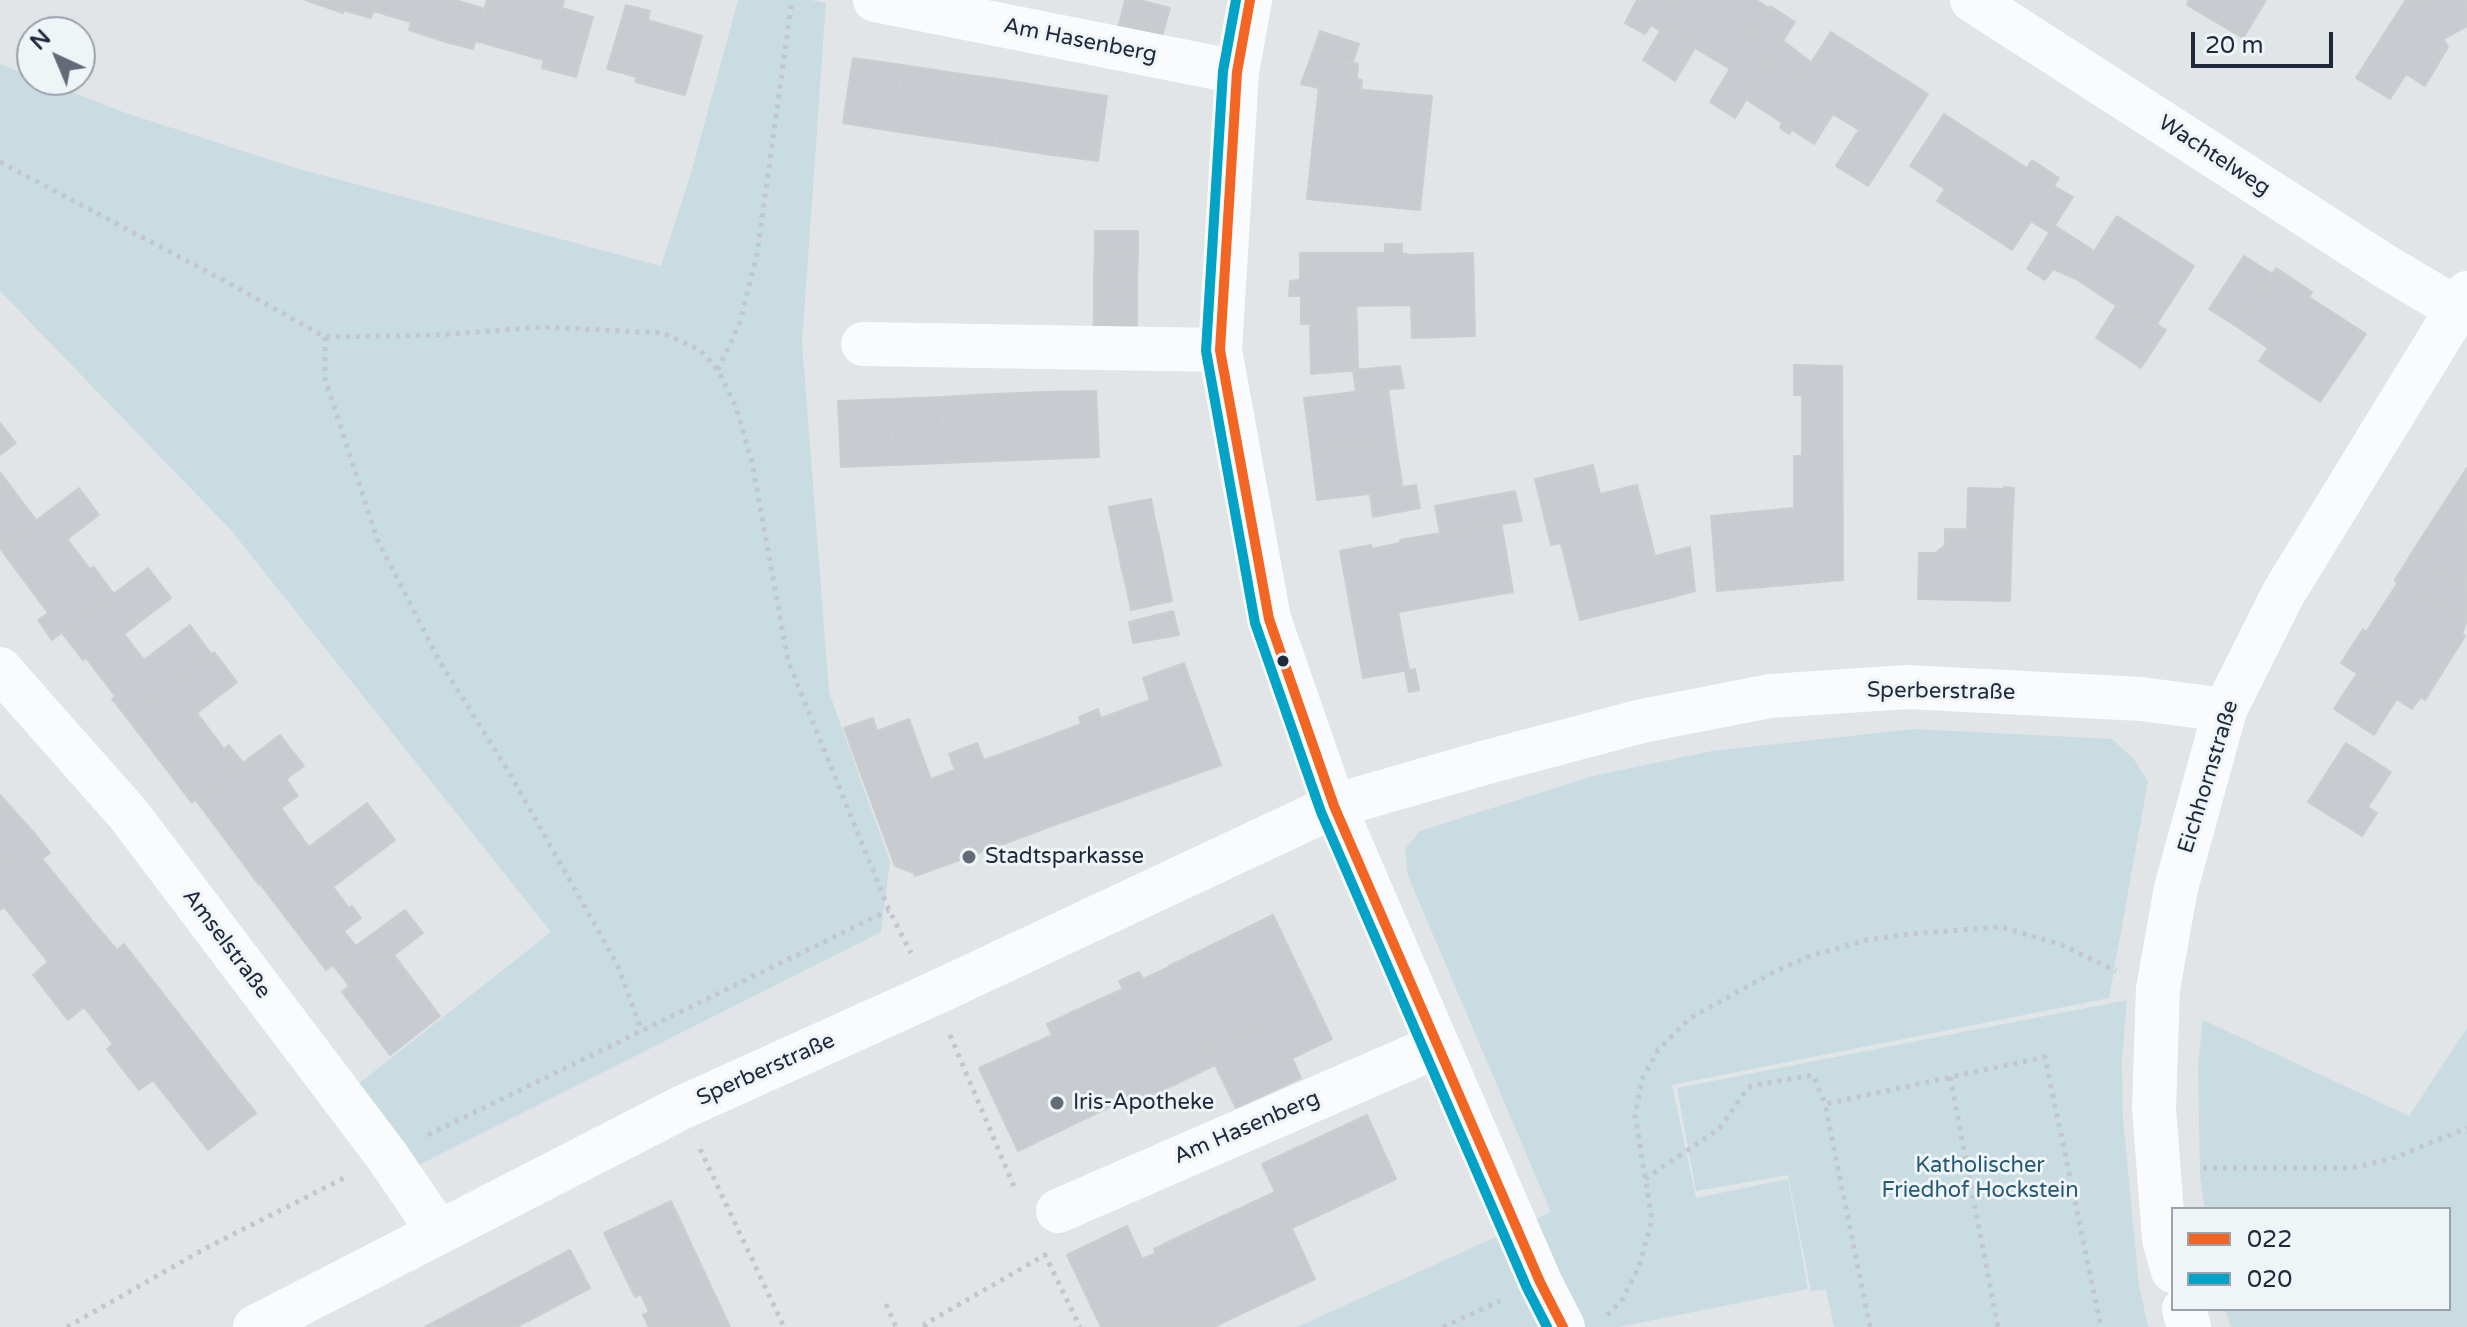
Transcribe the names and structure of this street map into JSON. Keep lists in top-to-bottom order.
{
  "streets": {
    "street": [
      "Am Hasenberg",
      "Wachtelweg",
      "Sperberstraße",
      "Eichhornstraße",
      "Amselstraße"
    ]
  },
  "crossings": [
    ["Wachtelweg", "Eichhornstraße"],
    ["Sperberstraße", "Eichhornstraße"],
    ["Sperberstraße", "Amselstraße"]
  ],
  "parks": ["Katholischer Friedhof Hockstein"],
  "places": ["Stadtsparkasse", "Iris-Apotheke"],
  "lines": ["transit line 022", "transit line 020"],
  "legend": ["022", "020"],
  "scale_bar": "20 m",
  "north": "top left"
}
